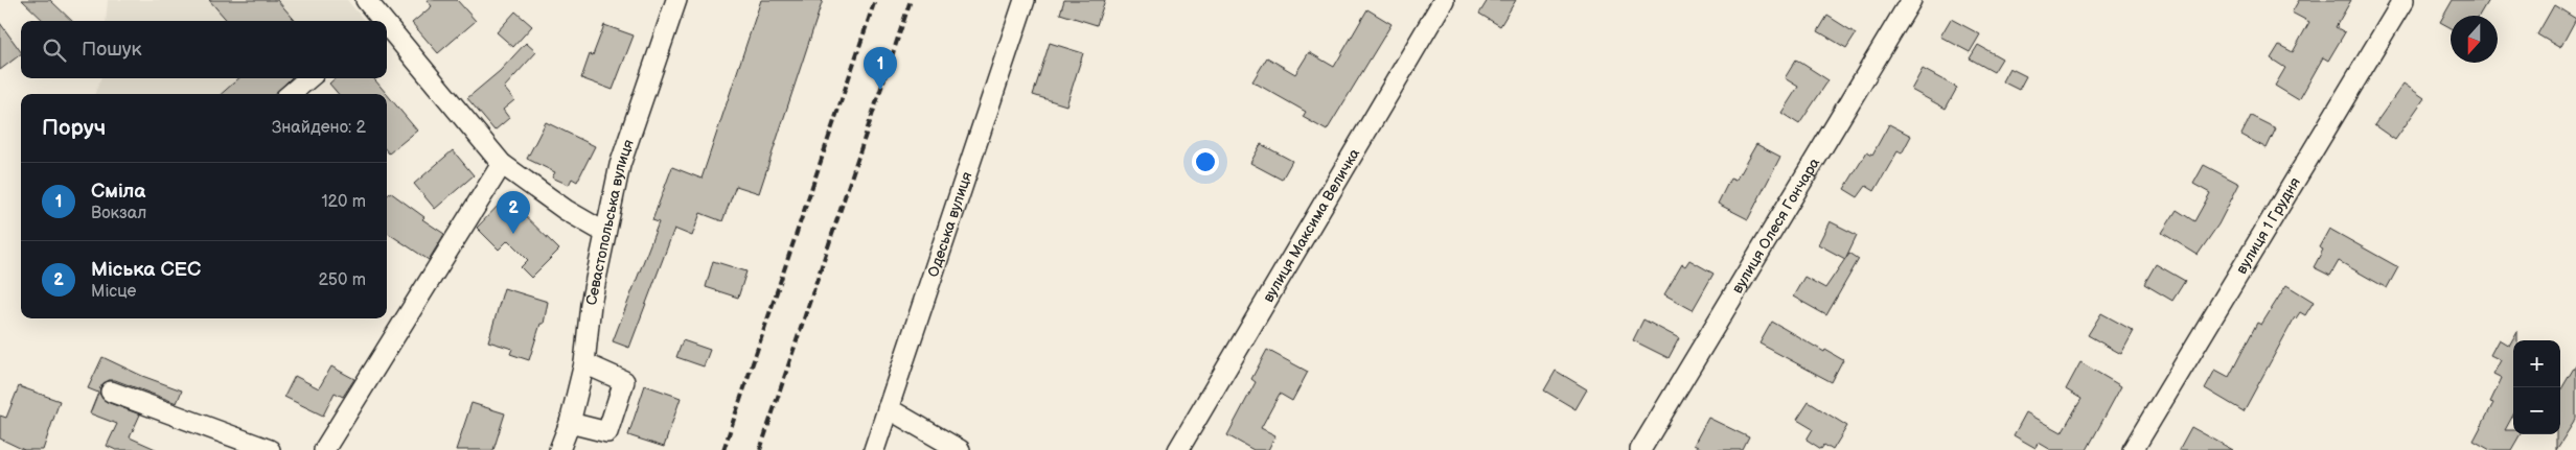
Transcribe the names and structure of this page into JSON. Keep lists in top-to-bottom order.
{
  "streets": {
    "street": [
      "Севастопольська вулиця",
      "Одеська вулиця",
      "вулиця Олеся Гончара",
      "вулиця 1 Грудня",
      "вулиця Максима Величка"
    ]
  },
  "north": "bottom",
  "page": {
    "search": "Пошук",
    "pins": ["1", "2"],
    "heading": ["Поруч", "Знайдено: 2"],
    "list": [
      {
        "mark": "1",
        "name": "Сміла",
        "note": "Вокзал",
        "value": "120 m"
      },
      {
        "mark": "2",
        "name": "Міська СЕС",
        "note": "Місце",
        "value": "250 m"
      }
    ],
    "map_buttons": ["+", "−"]
  }
}
